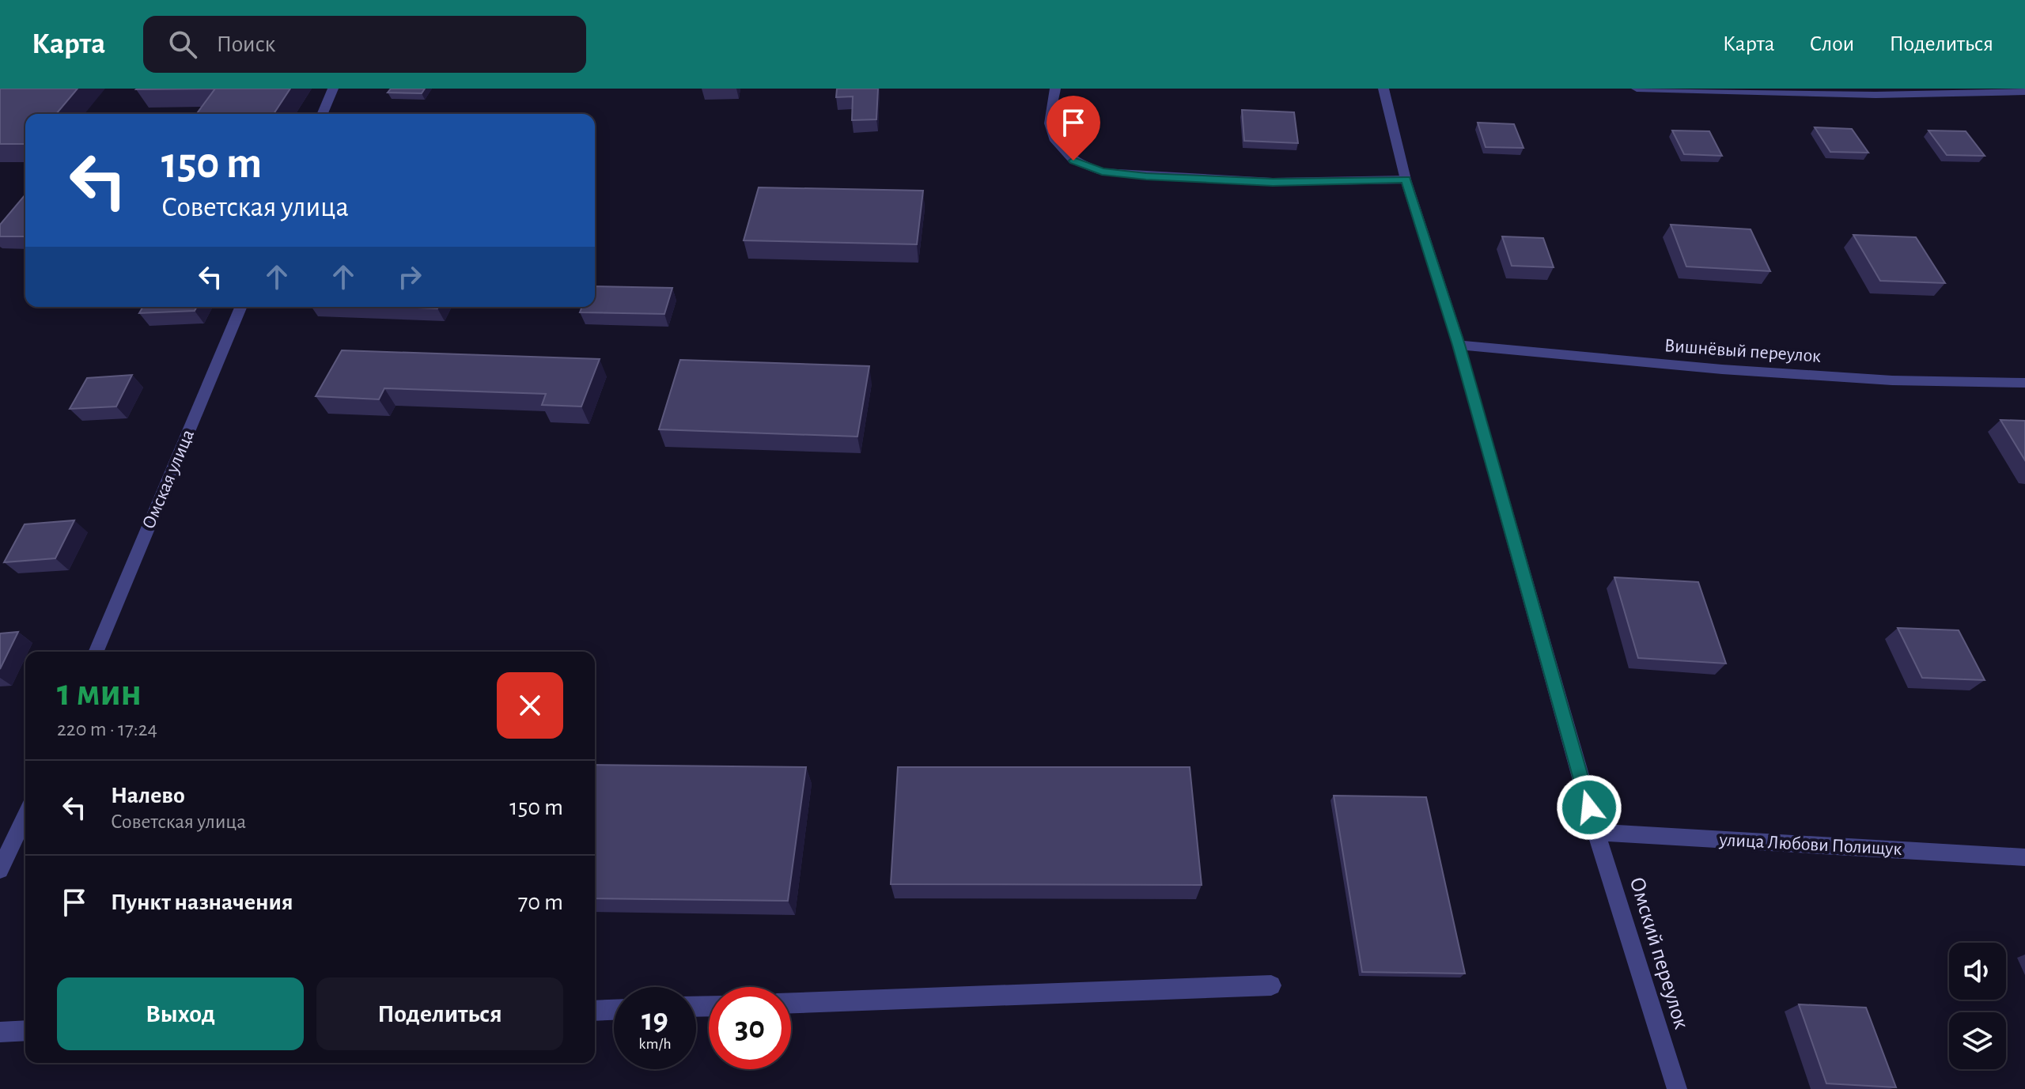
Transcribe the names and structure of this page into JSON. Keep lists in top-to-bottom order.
{
  "streets": {
    "street": [
      "Вишнёвый переулок",
      "Омская улица",
      "улица Любови Полищук",
      "Омский переулок"
    ]
  },
  "crossings": [
    ["Вишнёвый переулок", "Омский переулок"],
    ["улица Любови Полищук", "Омский переулок"]
  ],
  "page": {
    "header": "Карта",
    "search": "Поиск",
    "nav": ["Карта", "Слои", "Поделиться"],
    "turn": ["150 m", "Советская улица"],
    "heading": ["1 мин", "220 m · 17:24"],
    "list": [
      {
        "name": "Налево",
        "note": "Советская улица",
        "value": "150 m"
      },
      {
        "name": "Пункт назначения",
        "value": "70 m"
      }
    ],
    "buttons": ["Выход", "Поделиться"],
    "speed": "19 km/h",
    "limit": "30"
  }
}
